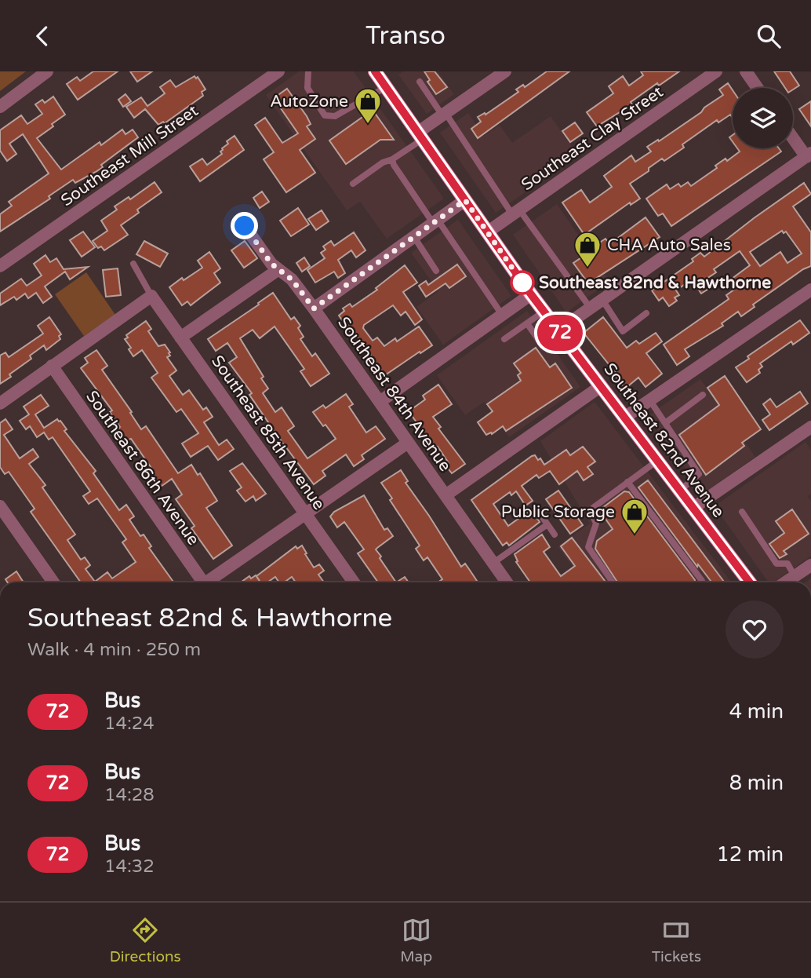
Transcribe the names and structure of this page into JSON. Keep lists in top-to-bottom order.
{
  "streets": {
    "main road": ["Southeast 82nd Avenue"],
    "street": [
      "Southeast Clay Street",
      "Southeast Mill Street",
      "Southeast 84th Avenue",
      "Southeast 85th Avenue",
      "Southeast 86th Avenue"
    ]
  },
  "crossings": [
    ["Southeast Clay Street", "Southeast 82nd Avenue"]
  ],
  "places": {
    "shop": ["AutoZone", "CHA Auto Sales", "Public Storage"],
    "other": ["Southeast 82nd & Hawthorne"]
  },
  "lines": ["bus line 72"],
  "page": {
    "header": "Transo",
    "on_map": "72",
    "heading": ["Southeast 82nd & Hawthorne", "Walk · 4 min · 250 m"],
    "list": [
      {
        "mark": "72",
        "name": "Bus",
        "note": "14:24",
        "value": "4 min"
      },
      {
        "mark": "72",
        "name": "Bus",
        "note": "14:28",
        "value": "8 min"
      },
      {
        "mark": "72",
        "name": "Bus",
        "note": "14:32",
        "value": "12 min"
      }
    ],
    "tabs": ["Directions", "Map", "Tickets"]
  }
}
